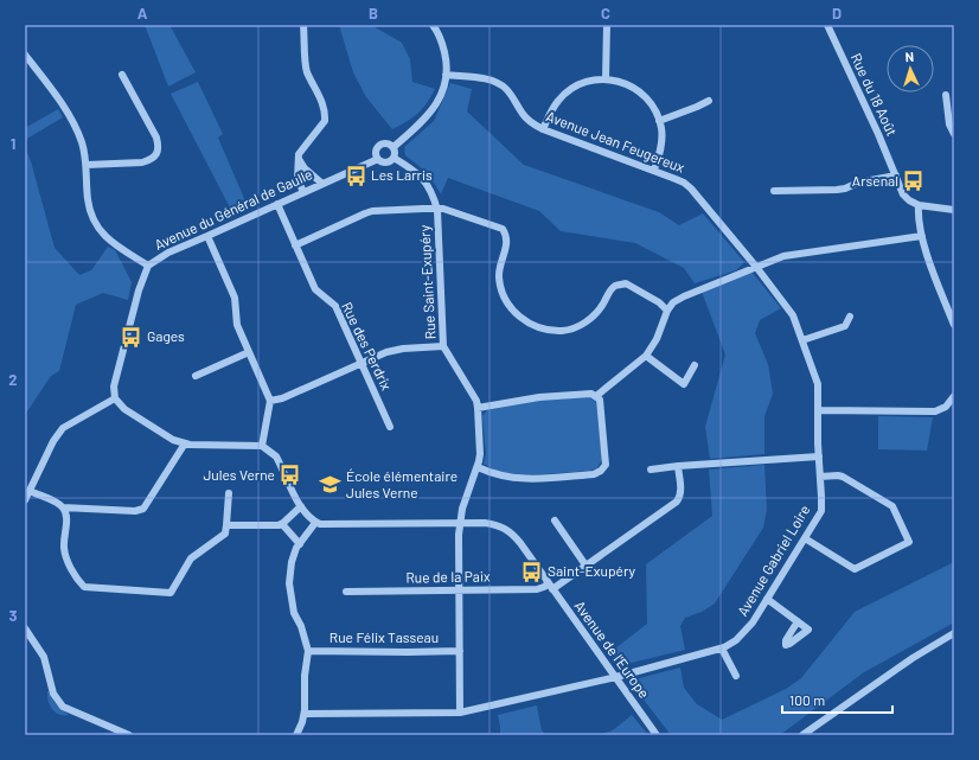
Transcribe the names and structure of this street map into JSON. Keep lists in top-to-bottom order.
{
  "streets": {
    "street": [
      "Rue du 18 Août",
      "Avenue Jean Feugereux",
      "Avenue du Général de Gaulle",
      "Rue Saint-Exupéry",
      "Rue des Perdrix",
      "Avenue Gabriel Loire",
      "Rue de la Paix",
      "Rue Félix Tasseau",
      "Avenue de l'Europe"
    ]
  },
  "crossings": [
    ["Avenue Jean Feugereux", "Avenue Gabriel Loire"],
    ["Avenue du Général de Gaulle", "Rue Saint-Exupéry"],
    ["Avenue du Général de Gaulle", "Rue des Perdrix"],
    ["Rue Saint-Exupéry", "Avenue Gabriel Loire"],
    ["Rue Saint-Exupéry", "Rue de la Paix"],
    ["Rue Saint-Exupéry", "Rue Félix Tasseau"],
    ["Rue Saint-Exupéry", "Avenue de l'Europe"],
    ["Avenue Gabriel Loire", "Avenue de l'Europe"],
    ["Rue de la Paix", "Avenue de l'Europe"]
  ],
  "places": {
    "bus stop": [
      "Les Larris",
      "Arsenal",
      "Gages",
      "Jules Verne",
      "Saint-Exupéry"
    ],
    "school or university": ["École élémentaire Jules Verne"]
  },
  "scale_bar": "100 m",
  "north": "top",
  "grid": {
    "columns": [
      "A",
      "B",
      "C",
      "D"
    ],
    "rows": ["1", "2", "3"]
  }
}
